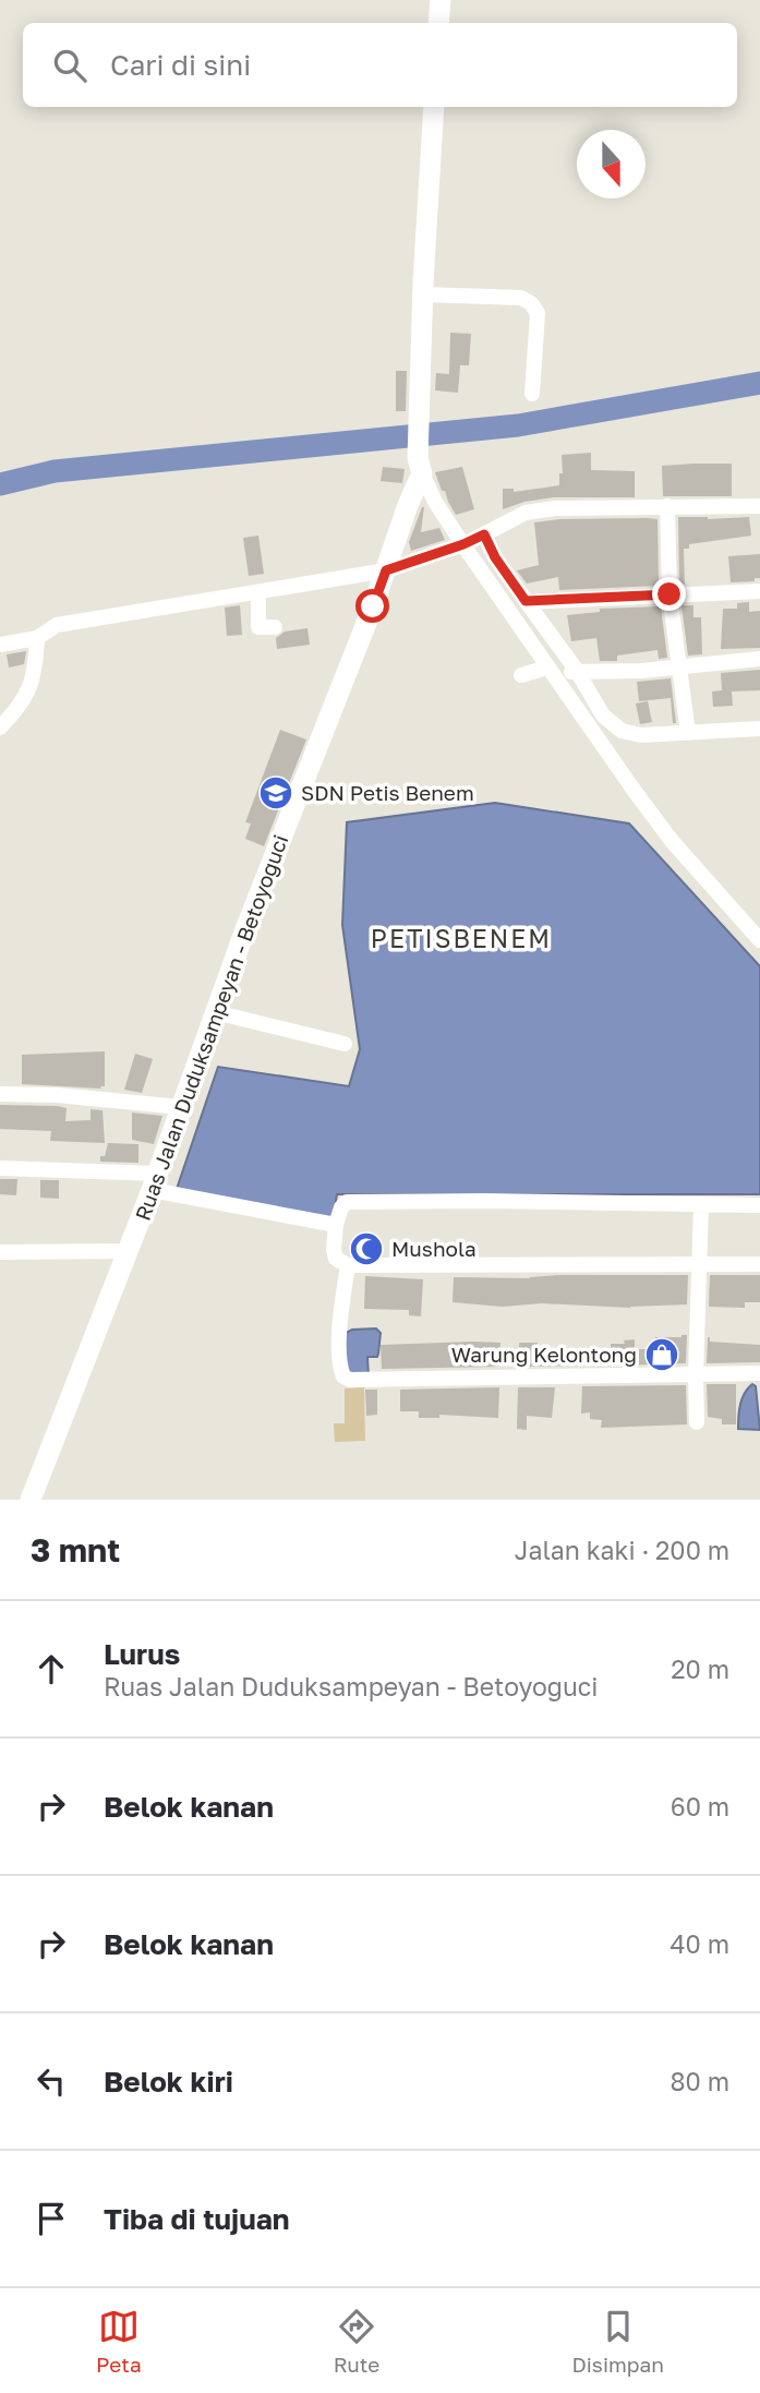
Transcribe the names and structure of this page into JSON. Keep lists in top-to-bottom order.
{
  "streets": {
    "main road": ["Ruas Jalan Duduksampeyan - Betoyoguci"]
  },
  "districts": ["PETISBENEM"],
  "places": {
    "school or university": ["SDN Petis Benem"],
    "mosque": ["Mushola"],
    "shop": ["Warung Kelontong"]
  },
  "north": "bottom",
  "page": {
    "search": "Cari di sini",
    "heading": ["3 mnt", "Jalan kaki · 200 m"],
    "list": [
      ["Lurus", "Ruas Jalan Duduksampeyan - Betoyoguci", "20 m"],
      ["Belok kanan", "60 m"],
      ["Belok kanan", "40 m"],
      ["Belok kiri", "80 m"],
      "Tiba di tujuan"
    ],
    "nav": ["Peta", "Rute", "Disimpan"]
  }
}
